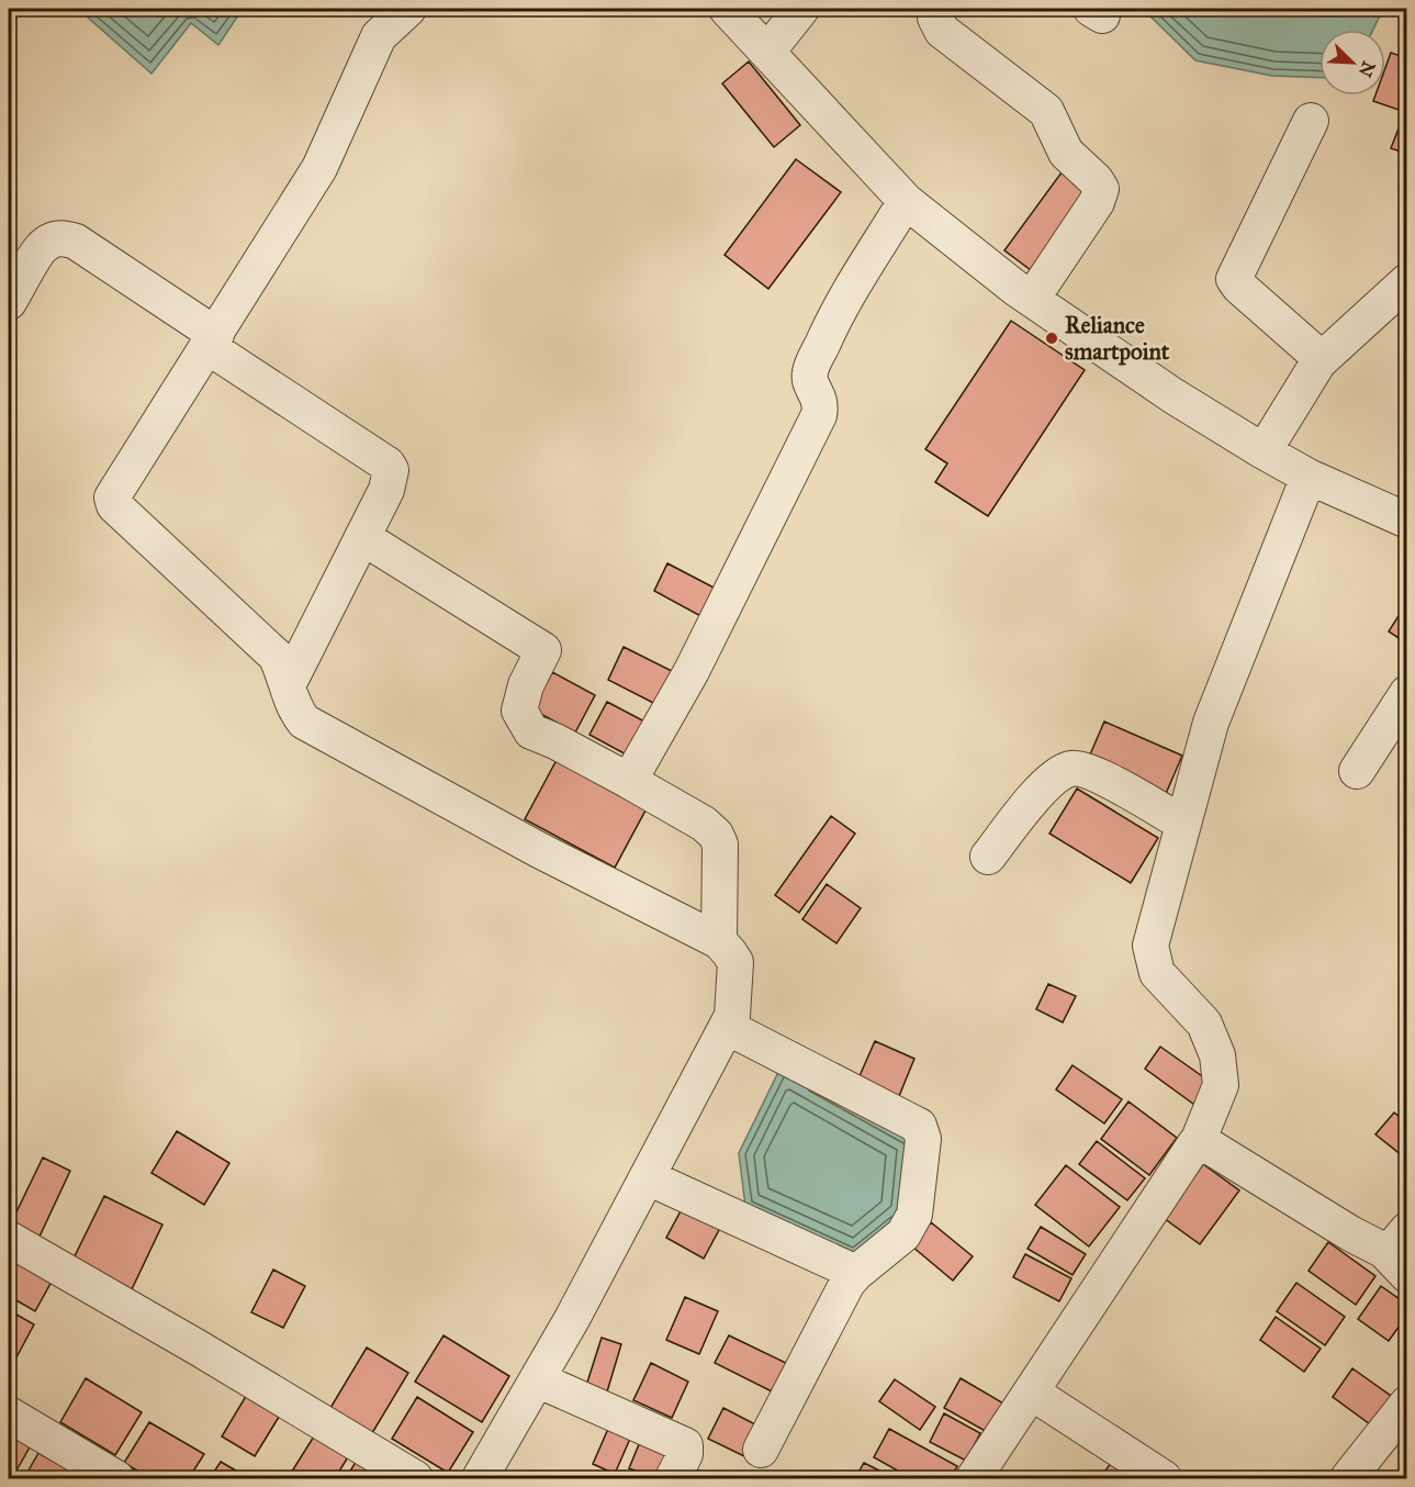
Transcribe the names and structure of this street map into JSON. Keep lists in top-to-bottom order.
{
  "places": ["Reliance smartpoint"],
  "north": "bottom right"
}
